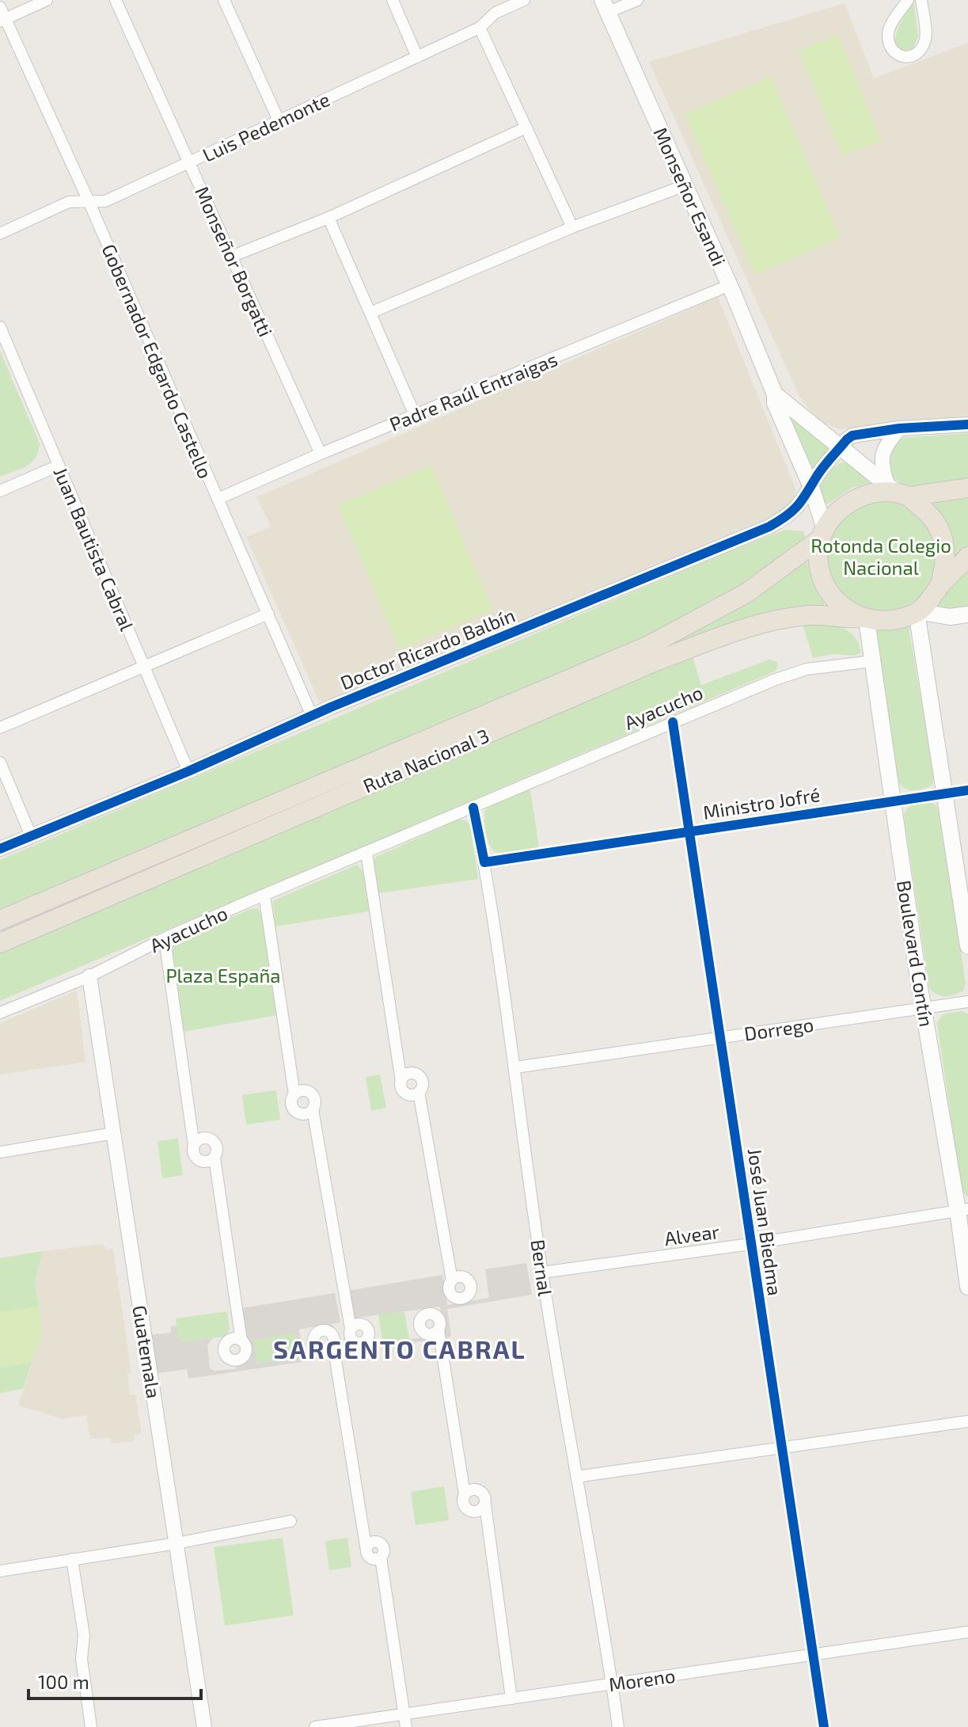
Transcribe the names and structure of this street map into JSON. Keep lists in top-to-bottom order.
{
  "streets": {
    "highway": ["Ruta Nacional 3"],
    "main road": ["Monseñor Esandi", "Boulevard Contín"],
    "street": [
      "Luis Pedemonte",
      "Monseñor Borgatti",
      "Gobernador Edgardo Castello",
      "Padre Raúl Entraigas",
      "Juan Bautista Cabral",
      "Doctor Ricardo Balbín",
      "Ayacucho",
      "Ministro Jofré",
      "Dorrego",
      "José Juan Biedma",
      "Alvear",
      "Bernal",
      "Guatemala",
      "Moreno"
    ]
  },
  "crossings": [
    ["Luis Pedemonte", "Monseñor Borgatti"],
    ["Luis Pedemonte", "Gobernador Edgardo Castello"],
    ["Monseñor Esandi", "Padre Raúl Entraigas"],
    ["Monseñor Esandi", "Doctor Ricardo Balbín"],
    ["Monseñor Esandi", "Ruta Nacional 3"],
    ["Monseñor Esandi", "Boulevard Contín"],
    ["Monseñor Borgatti", "Padre Raúl Entraigas"],
    ["Gobernador Edgardo Castello", "Padre Raúl Entraigas"],
    ["Gobernador Edgardo Castello", "Doctor Ricardo Balbín"],
    ["Juan Bautista Cabral", "Doctor Ricardo Balbín"],
    ["Ayacucho", "Boulevard Contín"],
    ["Ayacucho", "José Juan Biedma"],
    ["Ayacucho", "Bernal"],
    ["Ayacucho", "Guatemala"],
    ["Ruta Nacional 3", "Boulevard Contín"],
    ["Ministro Jofré", "Boulevard Contín"],
    ["Ministro Jofré", "José Juan Biedma"],
    ["Ministro Jofré", "Bernal"],
    ["Boulevard Contín", "Dorrego"],
    ["Boulevard Contín", "Alvear"],
    ["Dorrego", "José Juan Biedma"],
    ["Dorrego", "Bernal"],
    ["José Juan Biedma", "Alvear"],
    ["José Juan Biedma", "Moreno"],
    ["Alvear", "Bernal"],
    ["Bernal", "Moreno"]
  ],
  "districts": ["SARGENTO CABRAL"],
  "parks": ["Rotonda Colegio Nacional", "Plaza España"],
  "scale_bar": "100 m"
}
